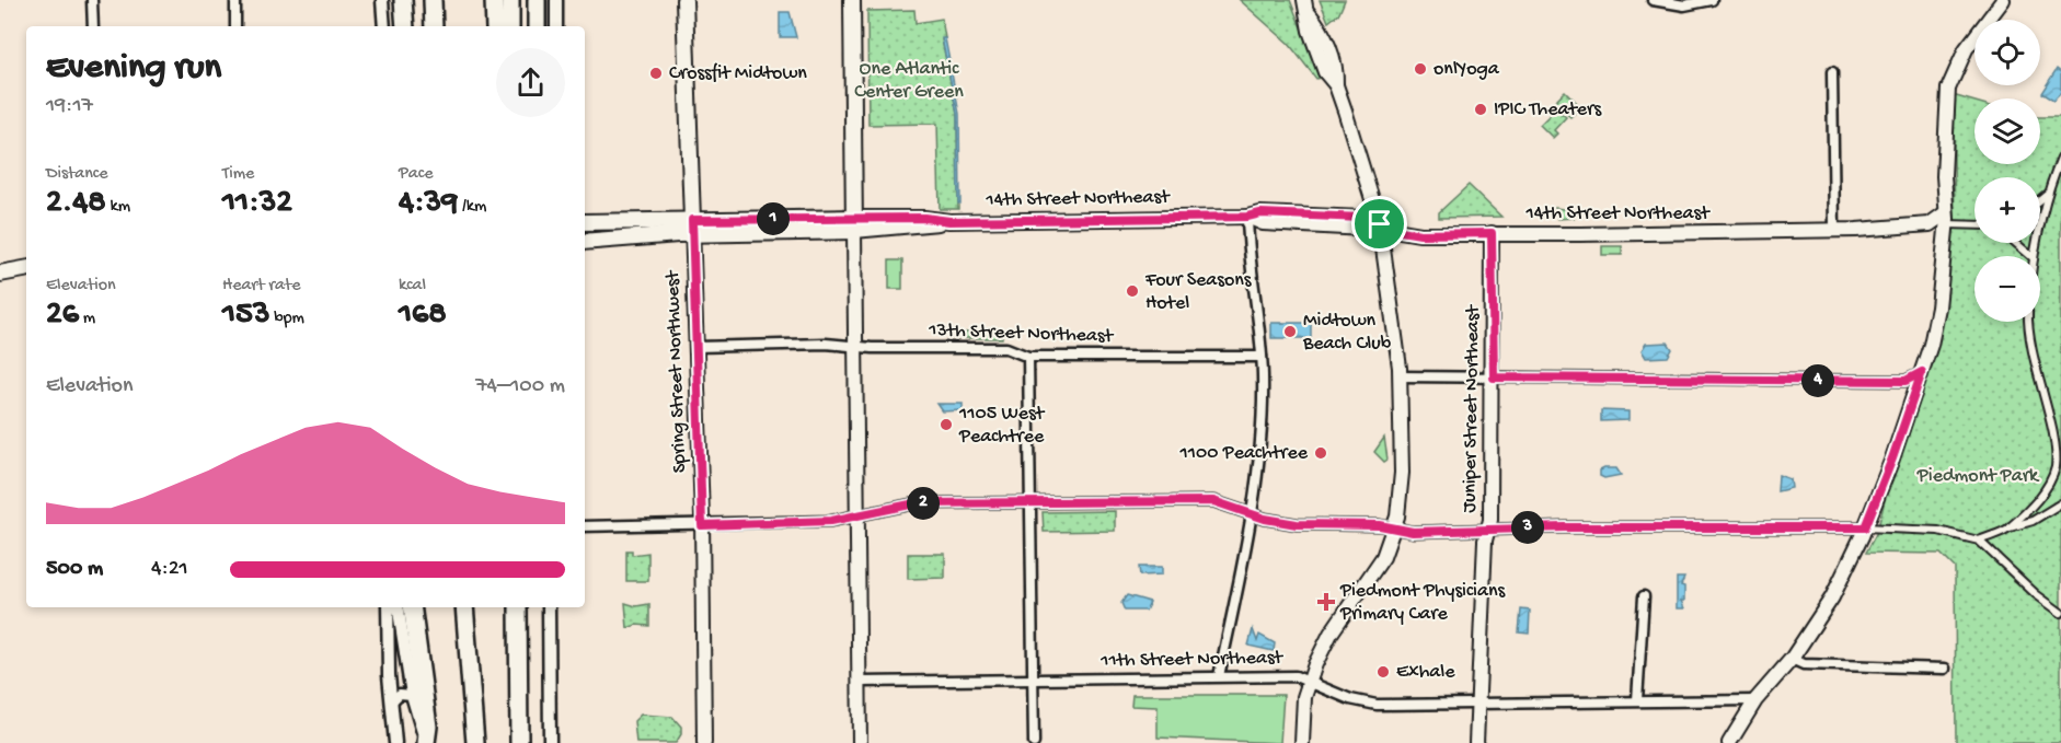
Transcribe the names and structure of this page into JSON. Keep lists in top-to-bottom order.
{
  "streets": {
    "main road": ["14th Street Northeast", "Spring Street Northwest", "Juniper Street Northeast"],
    "street": ["13th Street Northeast", "11th Street Northeast"]
  },
  "crossings": [
    ["14th Street Northeast", "Juniper Street Northeast"],
    ["13th Street Northeast", "Spring Street Northwest"],
    ["Juniper Street Northeast", "11th Street Northeast"]
  ],
  "parks": ["One Atlantic Center Green", "Piedmont Park"],
  "places": {
    "other": [
      "onlYoga",
      "Crossfit Midtown",
      "IPIC Theaters",
      "Four Seasons Hotel",
      "Midtown Beach Club",
      "1105 West Peachtree",
      "1100 Peachtree",
      "Exhale"
    ],
    "health": ["Piedmont Physicians Primary Care"]
  },
  "page": {
    "map_buttons": ["+", "−"],
    "heading": ["Evening run", "19:17"],
    "stats": [
      ["Distance", "2.48 km"],
      ["Time", "11:32"],
      ["Pace", "4:39 /km"],
      ["Elevation", "26 m"],
      ["Heart rate", "153 bpm"],
      ["kcal", "168"]
    ],
    "pins": [
      "1",
      "4",
      "2",
      "3"
    ],
    "chart": ["Elevation", "74–100 m"],
    "list": [
      {
        "name": "500 m",
        "note": "4:21"
      }
    ]
  }
}
